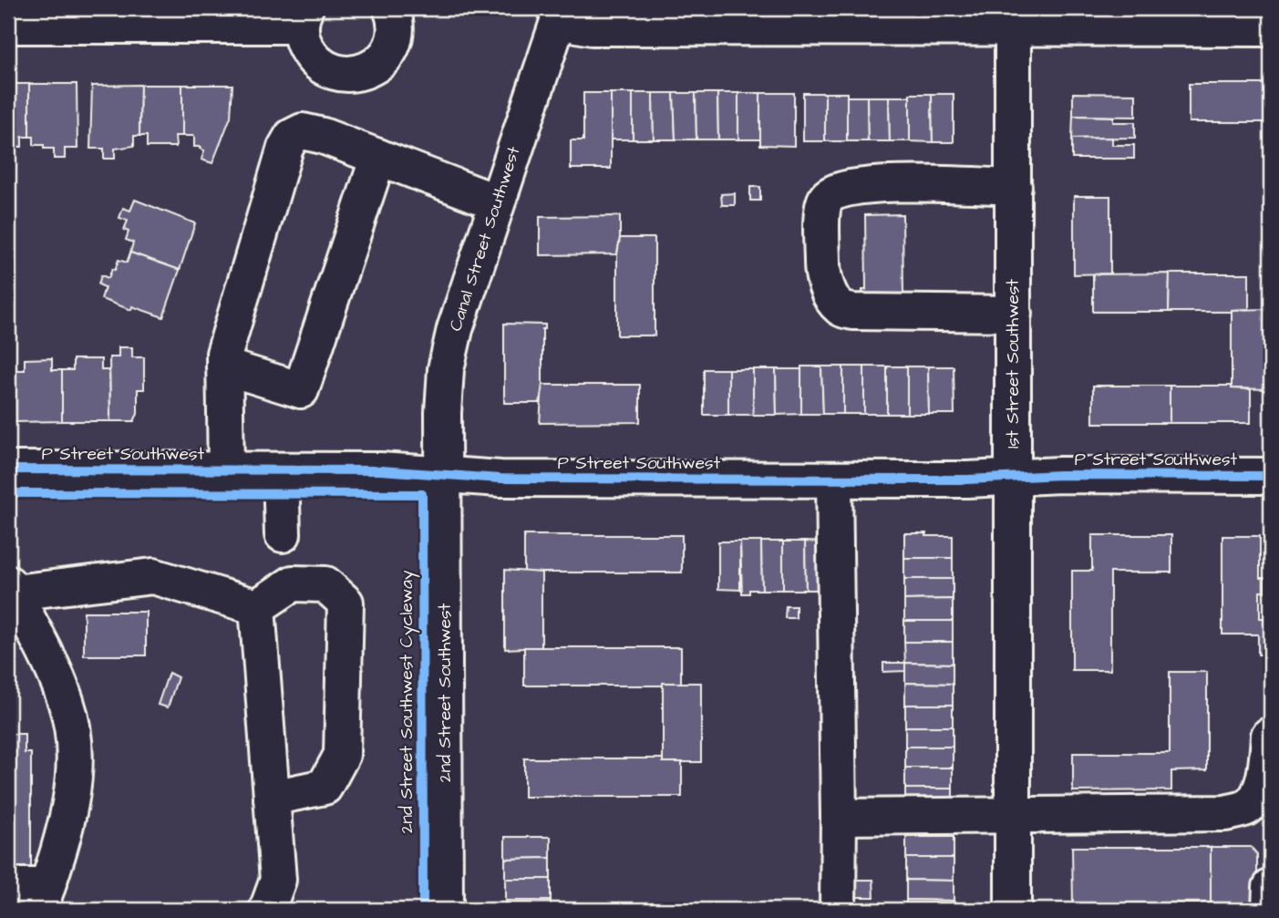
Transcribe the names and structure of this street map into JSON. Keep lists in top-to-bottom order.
{
  "streets": {
    "street": [
      "Canal Street Southwest",
      "1st Street Southwest",
      "P Street Southwest",
      "2nd Street Southwest"
    ],
    "cycle path": ["2nd Street Southwest Cycleway"]
  },
  "crossings": [
    ["Canal Street Southwest", "P Street Southwest"],
    ["Canal Street Southwest", "2nd Street Southwest"],
    ["1st Street Southwest", "P Street Southwest"],
    ["P Street Southwest", "2nd Street Southwest"]
  ]
}
